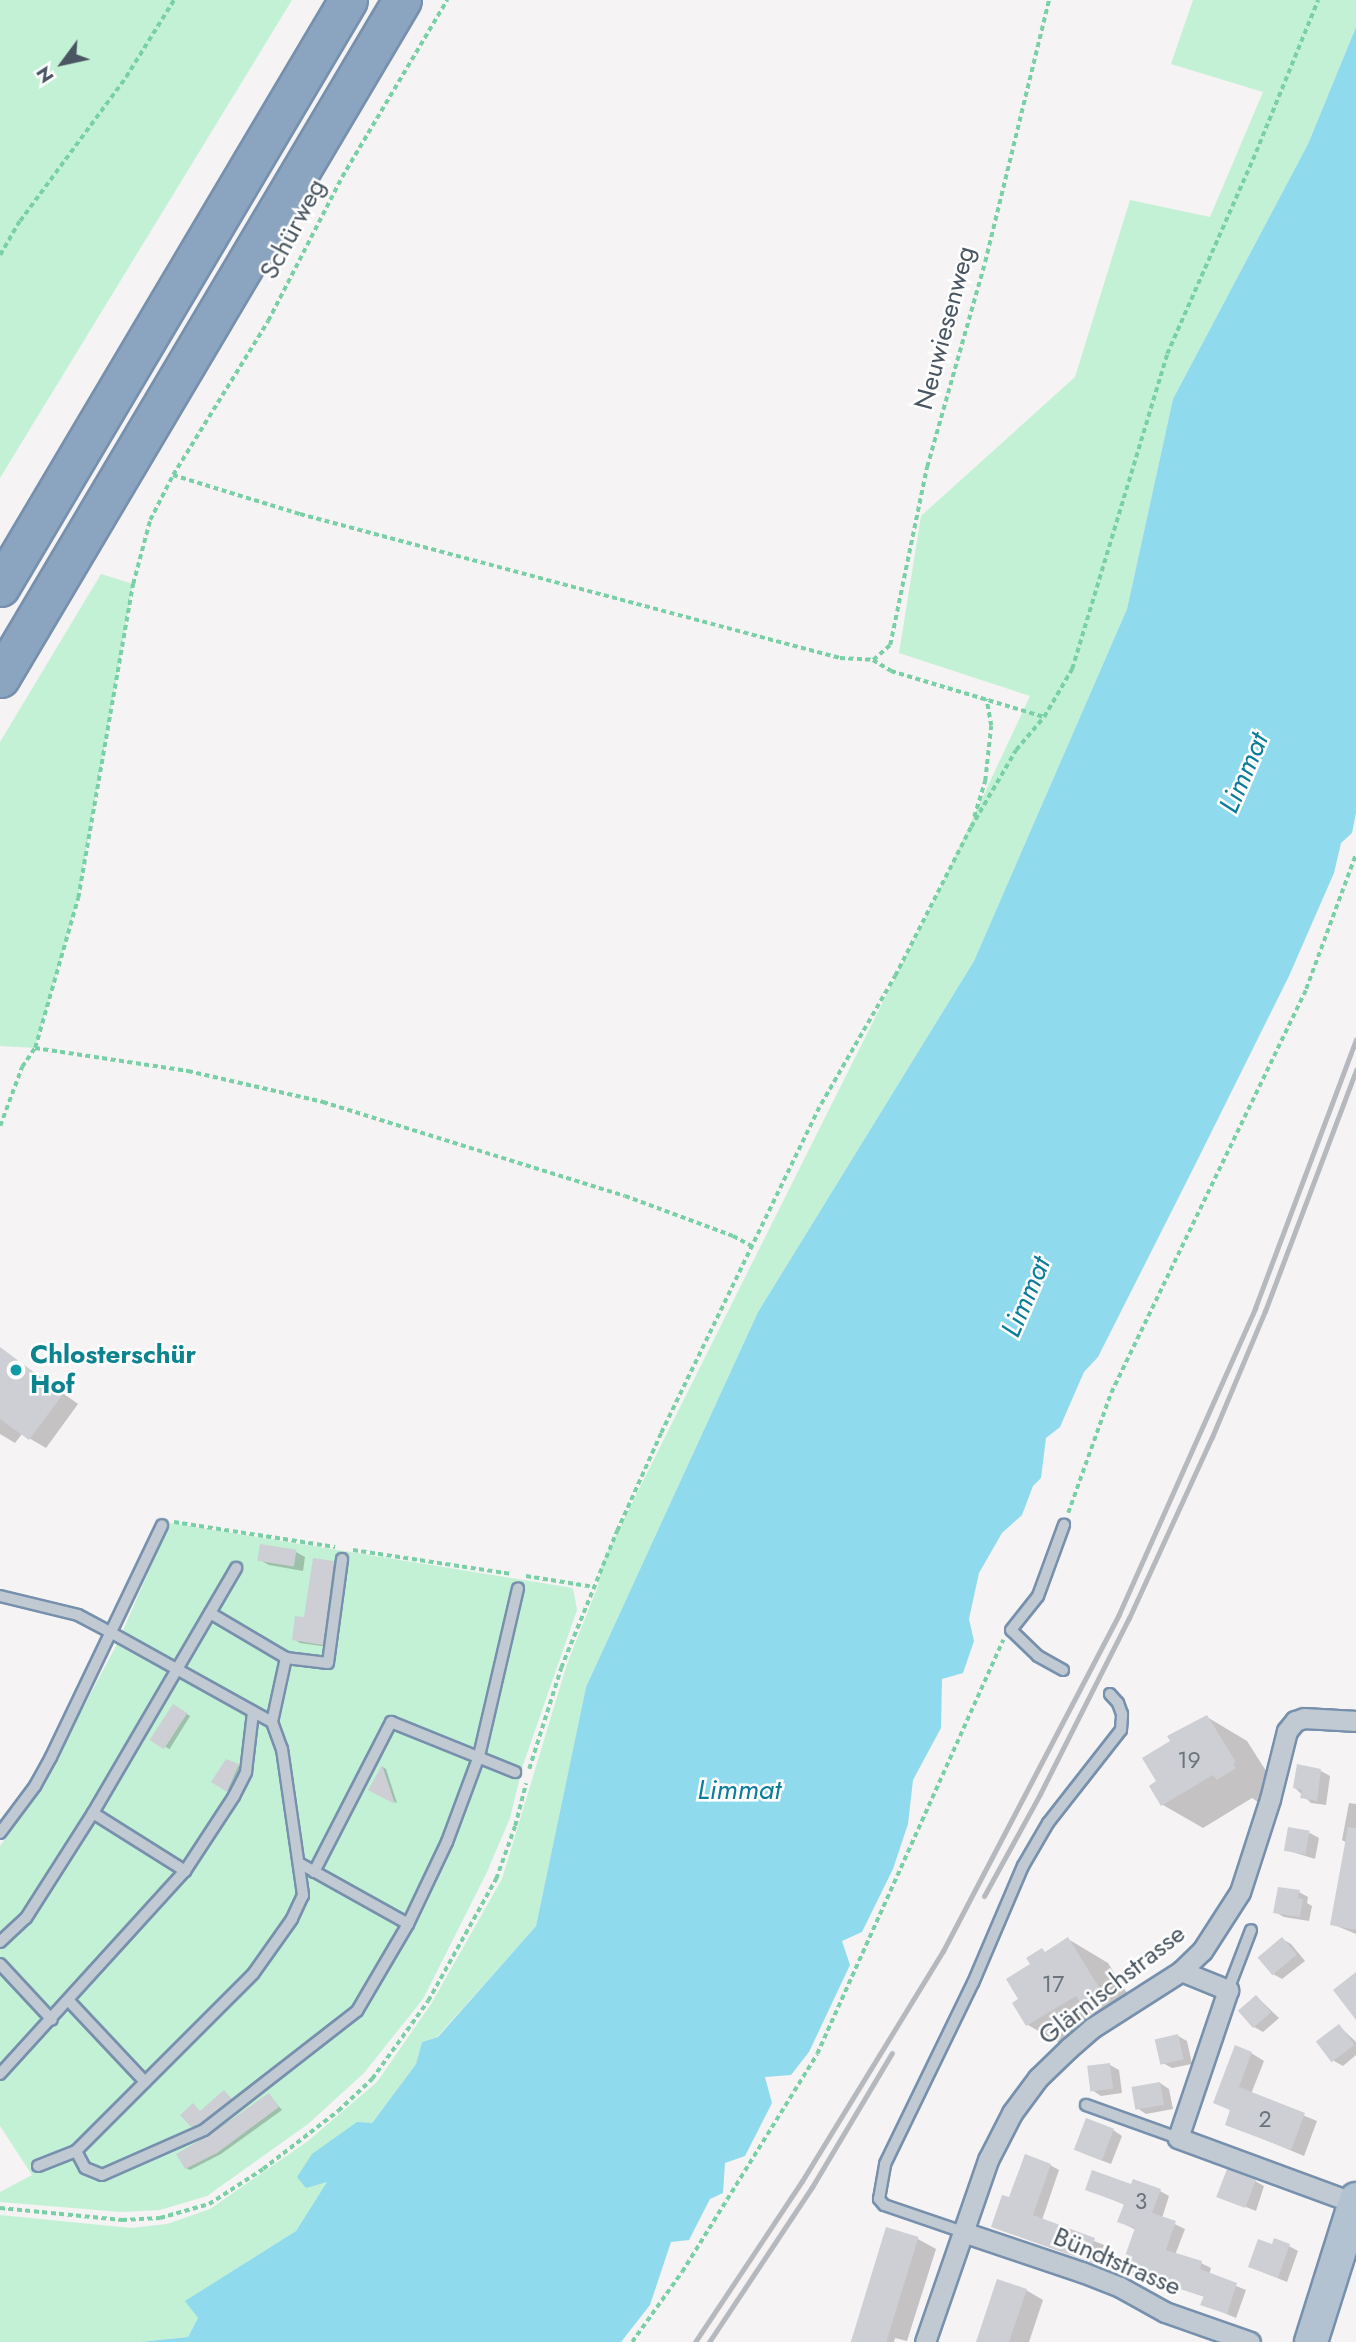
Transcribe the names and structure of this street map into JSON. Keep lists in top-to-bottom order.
{
  "streets": {
    "street": ["Glärnischstrasse", "Bündtstrasse"],
    "path": ["Schürweg", "Neuwiesenweg"]
  },
  "crossings": [
    ["Glärnischstrasse", "Bündtstrasse"]
  ],
  "water": ["Limmat"],
  "places": ["Chlosterschür Hof"],
  "house_numbers": [
    "19",
    "17",
    "2",
    "3"
  ],
  "north": "bottom left"
}
